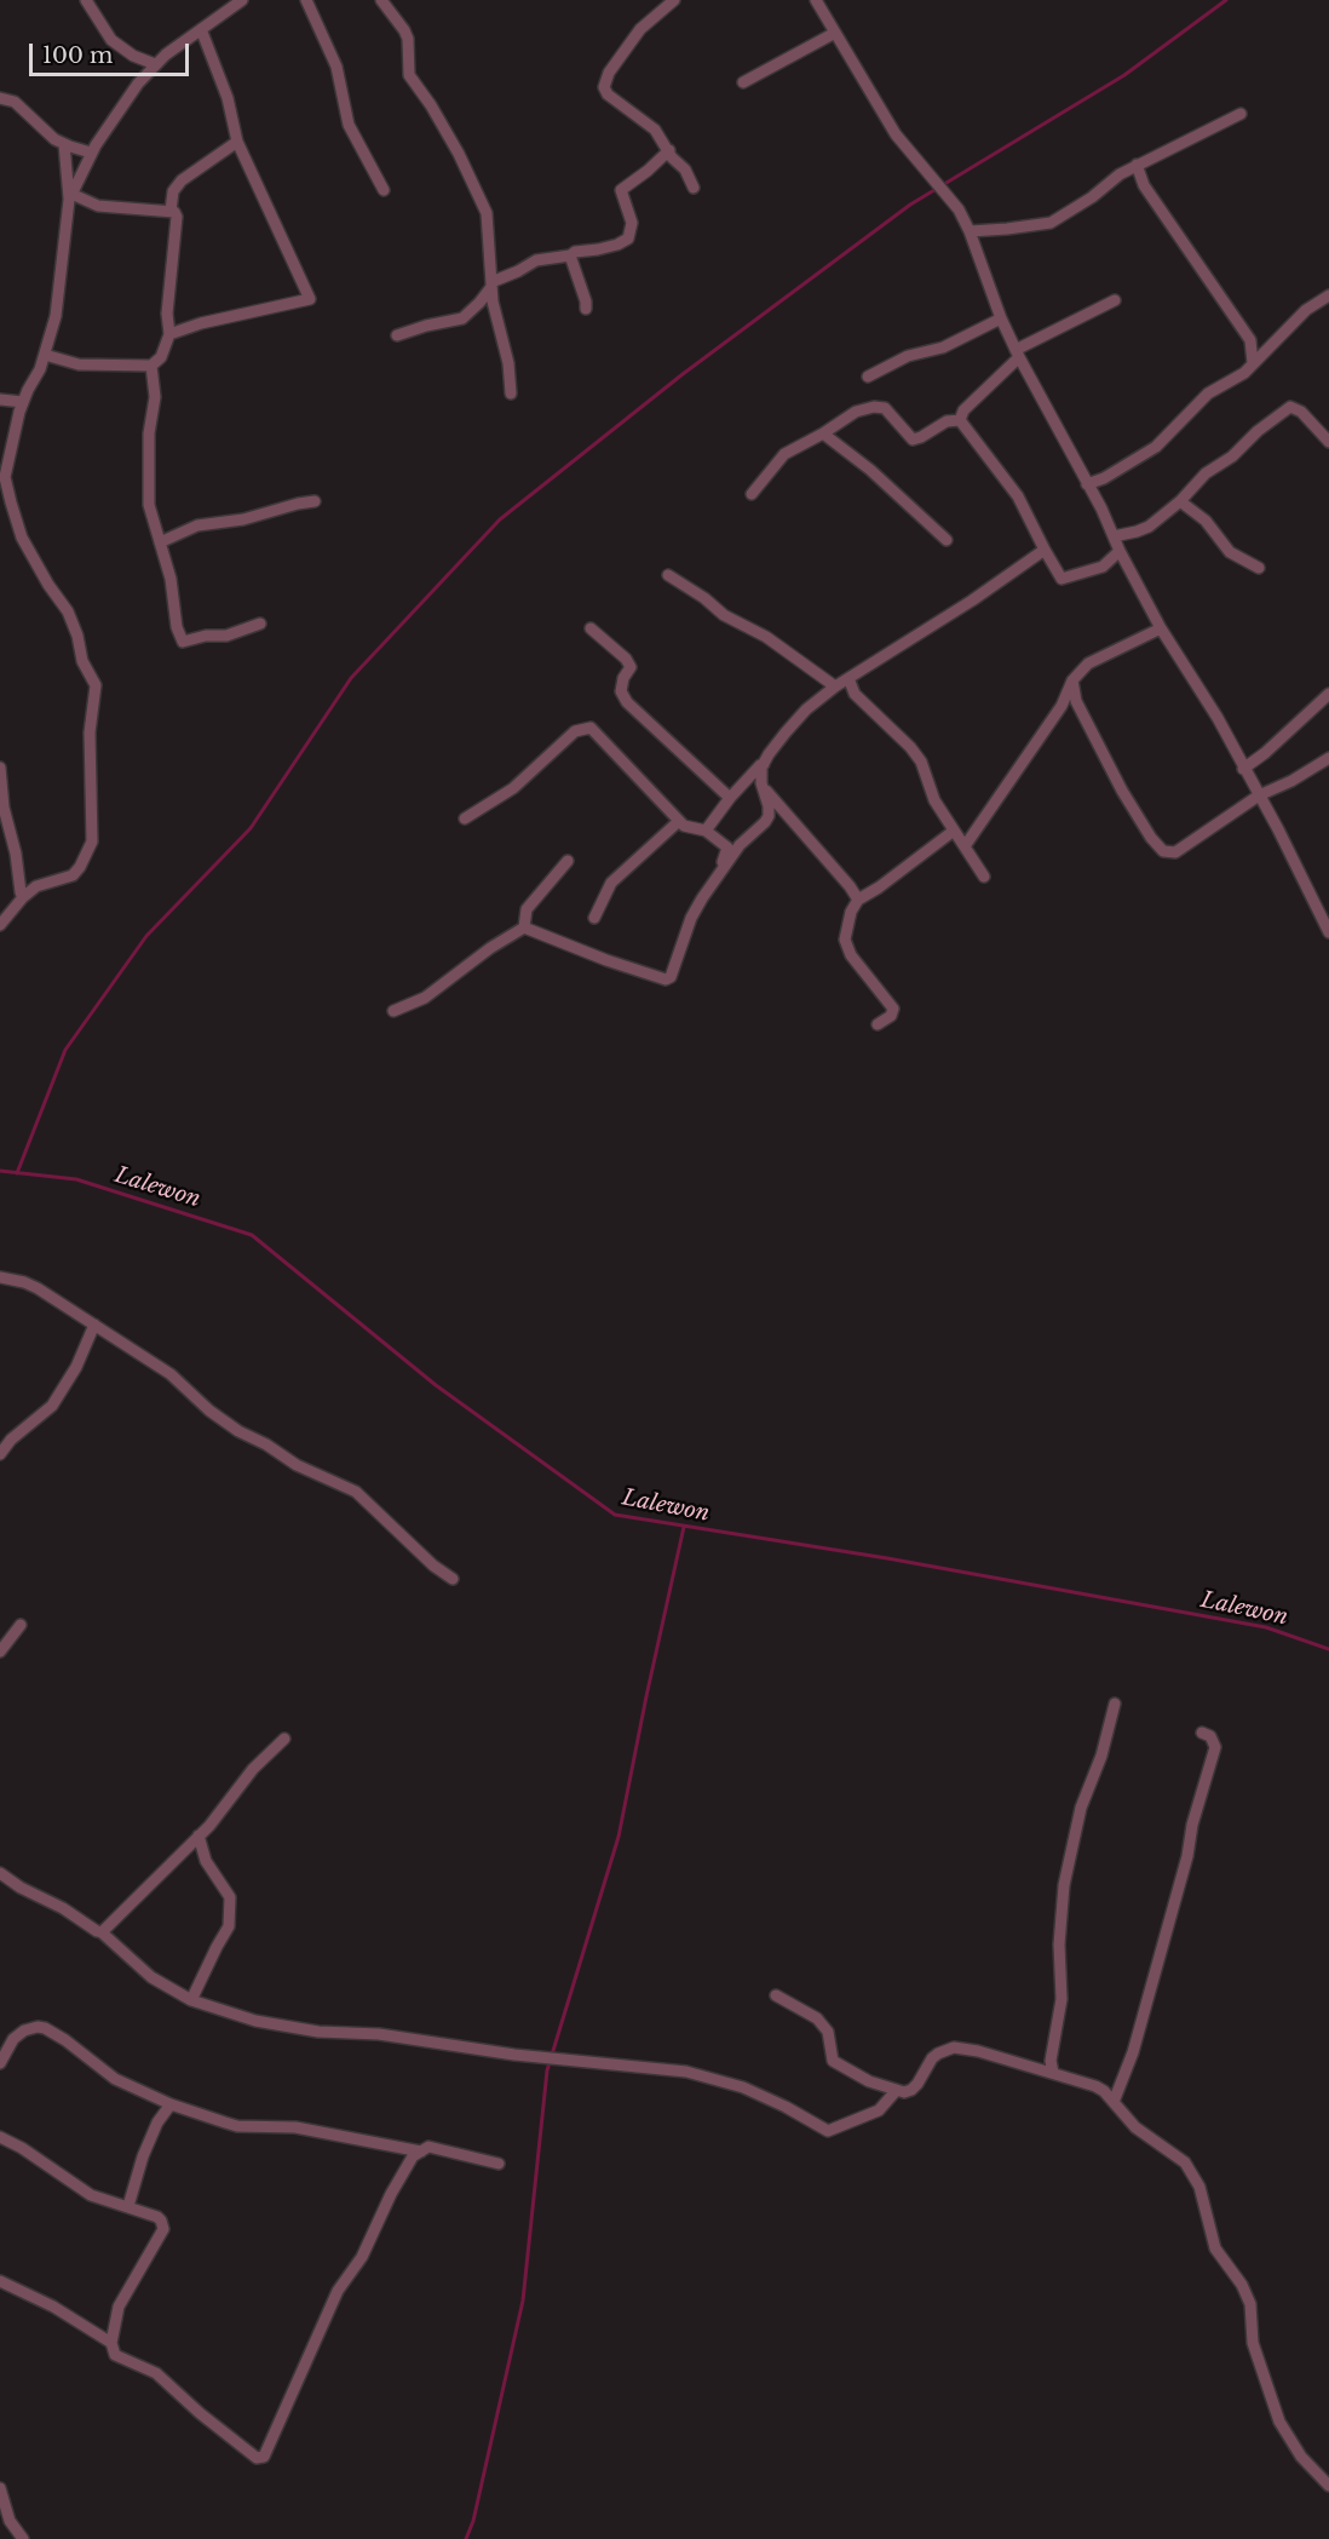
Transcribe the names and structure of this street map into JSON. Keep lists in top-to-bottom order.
{
  "water": ["Lalewon"],
  "scale_bar": "100 m"
}
